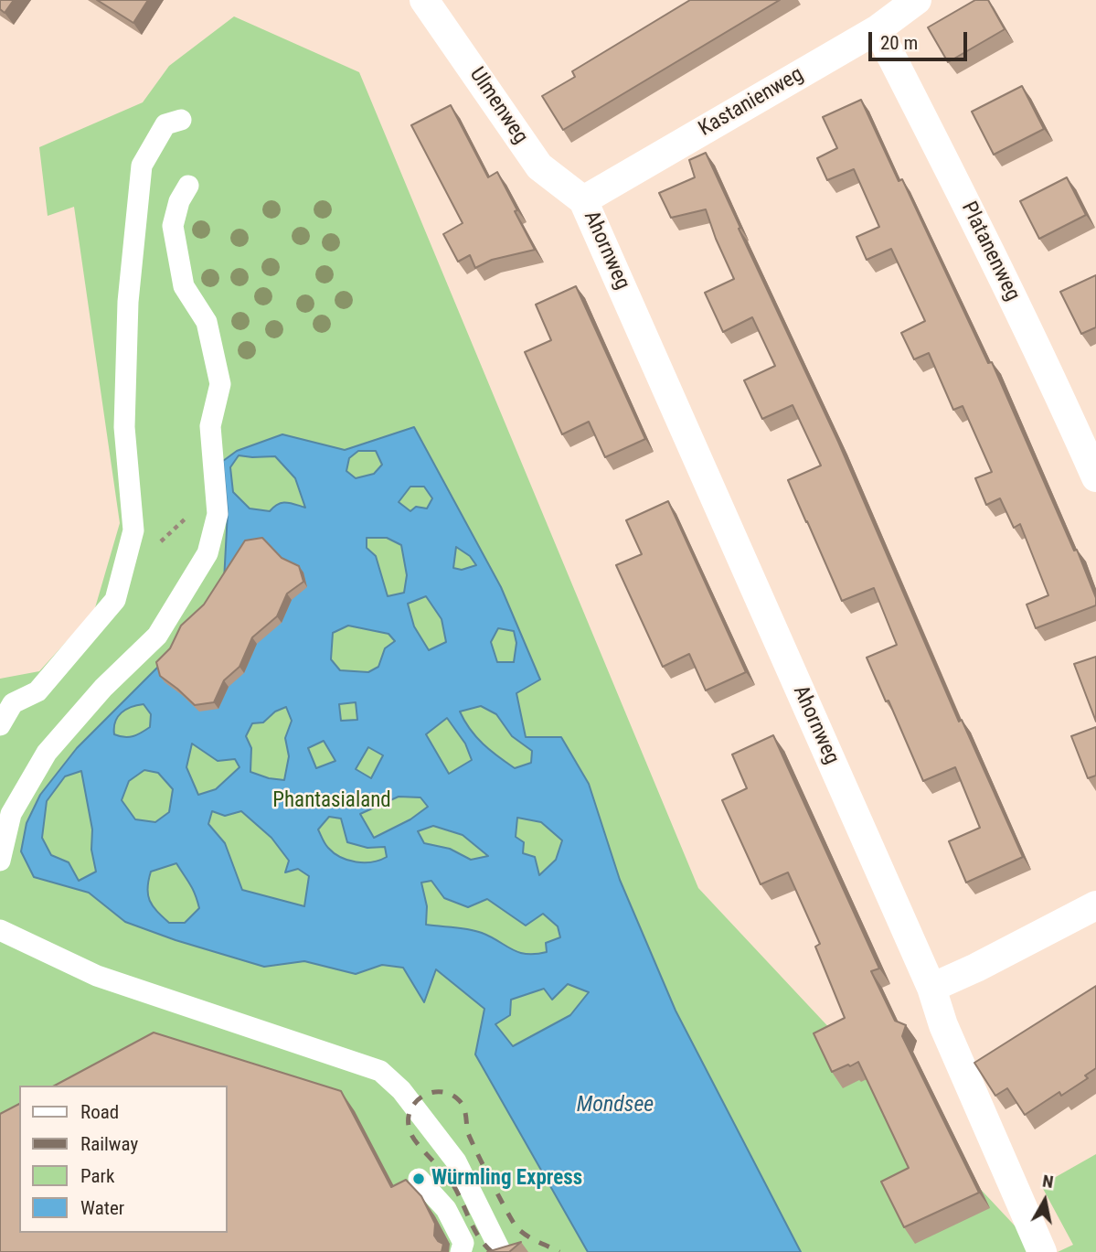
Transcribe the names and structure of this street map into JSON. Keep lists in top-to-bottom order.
{
  "streets": {
    "street": [
      "Kastanienweg",
      "Ulmenweg",
      "Ahornweg",
      "Platanenweg"
    ]
  },
  "crossings": [
    ["Kastanienweg", "Ulmenweg"],
    ["Kastanienweg", "Ahornweg"],
    ["Kastanienweg", "Platanenweg"],
    ["Ulmenweg", "Ahornweg"]
  ],
  "water": ["Mondsee"],
  "parks": ["Phantasialand"],
  "places": ["Würmling Express"],
  "legend": [
    "Road",
    "Railway",
    "Park",
    "Water"
  ],
  "scale_bar": "20 m",
  "north": "top"
}
